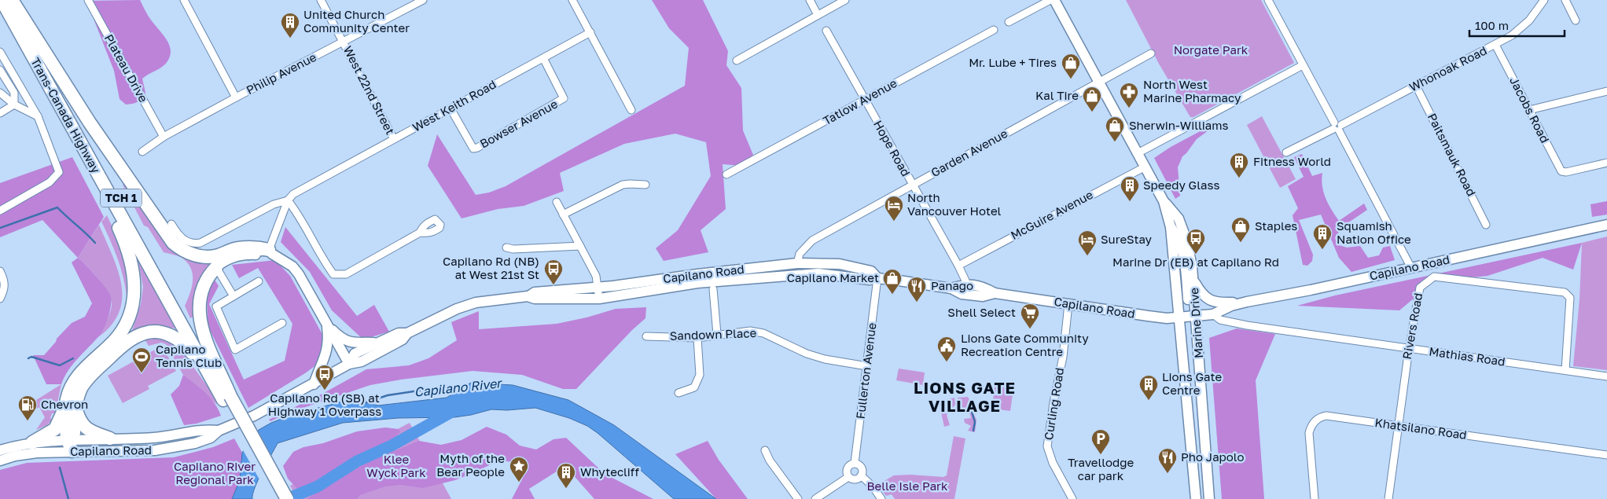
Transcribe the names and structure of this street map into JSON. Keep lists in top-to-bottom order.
{
  "streets": {
    "highway": ["Trans-Canada Highway", "TCH 1"],
    "main road": ["Capilano Road", "Marine Drive"],
    "street": [
      "Plateau Drive",
      "Whonoak Road",
      "Philip Avenue",
      "West 22nd Street",
      "Tatlow Avenue",
      "West Keith Road",
      "Jacobs Road",
      "Bowser Avenue",
      "Hope Road",
      "Garden Avenue",
      "Paitsmauk Road",
      "McGuire Avenue",
      "Rivers Road",
      "Sandown Place",
      "Mathias Road",
      "Fullerton Avenue",
      "Curling Road",
      "Khatsilano Road"
    ]
  },
  "crossings": [
    ["Plateau Drive", "Philip Avenue"],
    ["Whonoak Road", "Jacobs Road"],
    ["Whonoak Road", "Paitsmauk Road"],
    ["Philip Avenue", "West 22nd Street"],
    ["West 22nd Street", "West Keith Road"],
    ["Tatlow Avenue", "Hope Road"],
    ["West Keith Road", "Bowser Avenue"],
    ["Hope Road", "Garden Avenue"],
    ["Hope Road", "McGuire Avenue"],
    ["Hope Road", "Capilano Road"],
    ["Garden Avenue", "Capilano Road"],
    ["Garden Avenue", "Marine Drive"],
    ["McGuire Avenue", "Marine Drive"],
    ["Capilano Road", "Marine Drive"],
    ["Capilano Road", "Mathias Road"],
    ["Capilano Road", "Fullerton Avenue"],
    ["Capilano Road", "Curling Road"],
    ["Rivers Road", "Mathias Road"],
    ["Rivers Road", "Khatsilano Road"],
    ["Sandown Place", "Fullerton Avenue"]
  ],
  "districts": ["LIONS GATE VILLAGE"],
  "water": ["Capilano River"],
  "parks": [
    "Norgate Park",
    "Klee Wyck Park",
    "Capilano River Regional Park",
    "Belle Isle Park"
  ],
  "places": {
    "building": [
      "United Church Community Center",
      "Fitness World",
      "Speedy Glass",
      "Squamish Nation Office",
      "Lions Gate Centre",
      "Whytecliff"
    ],
    "shop": [
      "Mr. Lube + Tires",
      "Kal Tire",
      "Sherwin-Williams",
      "Staples",
      "Capilano Market"
    ],
    "pharmacy": ["North West Marine Pharmacy"],
    "hotel": ["North Vancouver Hotel", "SureStay"],
    "bus stop": ["Marine Dr (EB) at Capilano Rd", "Capilano Rd (NB) at West 21st St", "Capilano Rd (SB) at Highway 1 Overpass"],
    "restaurant": ["Panago", "Pho Japolo"],
    "supermarket": ["Shell Select"],
    "public building": ["Lions Gate Community Recreation Centre"],
    "sports": ["Capilano Tennis Club"],
    "fuel station": ["Chevron"],
    "parking": ["Travellodge car park"],
    "place": ["Myth of the Bear People"]
  },
  "scale_bar": "100 m"
}
